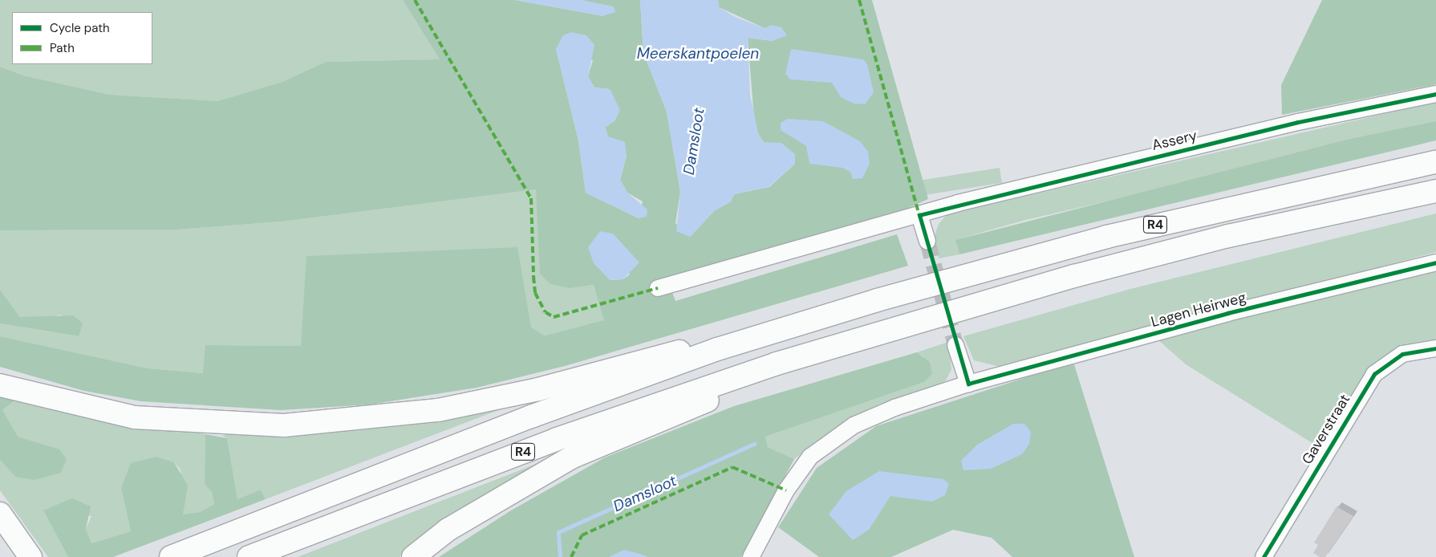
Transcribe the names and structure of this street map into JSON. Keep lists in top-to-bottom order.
{
  "streets": {
    "highway": ["R4"],
    "street": ["Assery", "Lagen Heirweg", "Gaverstraat"]
  },
  "water": ["Meerskantpoelen", "Damsloot"],
  "legend": ["Cycle path", "Path"]
}
